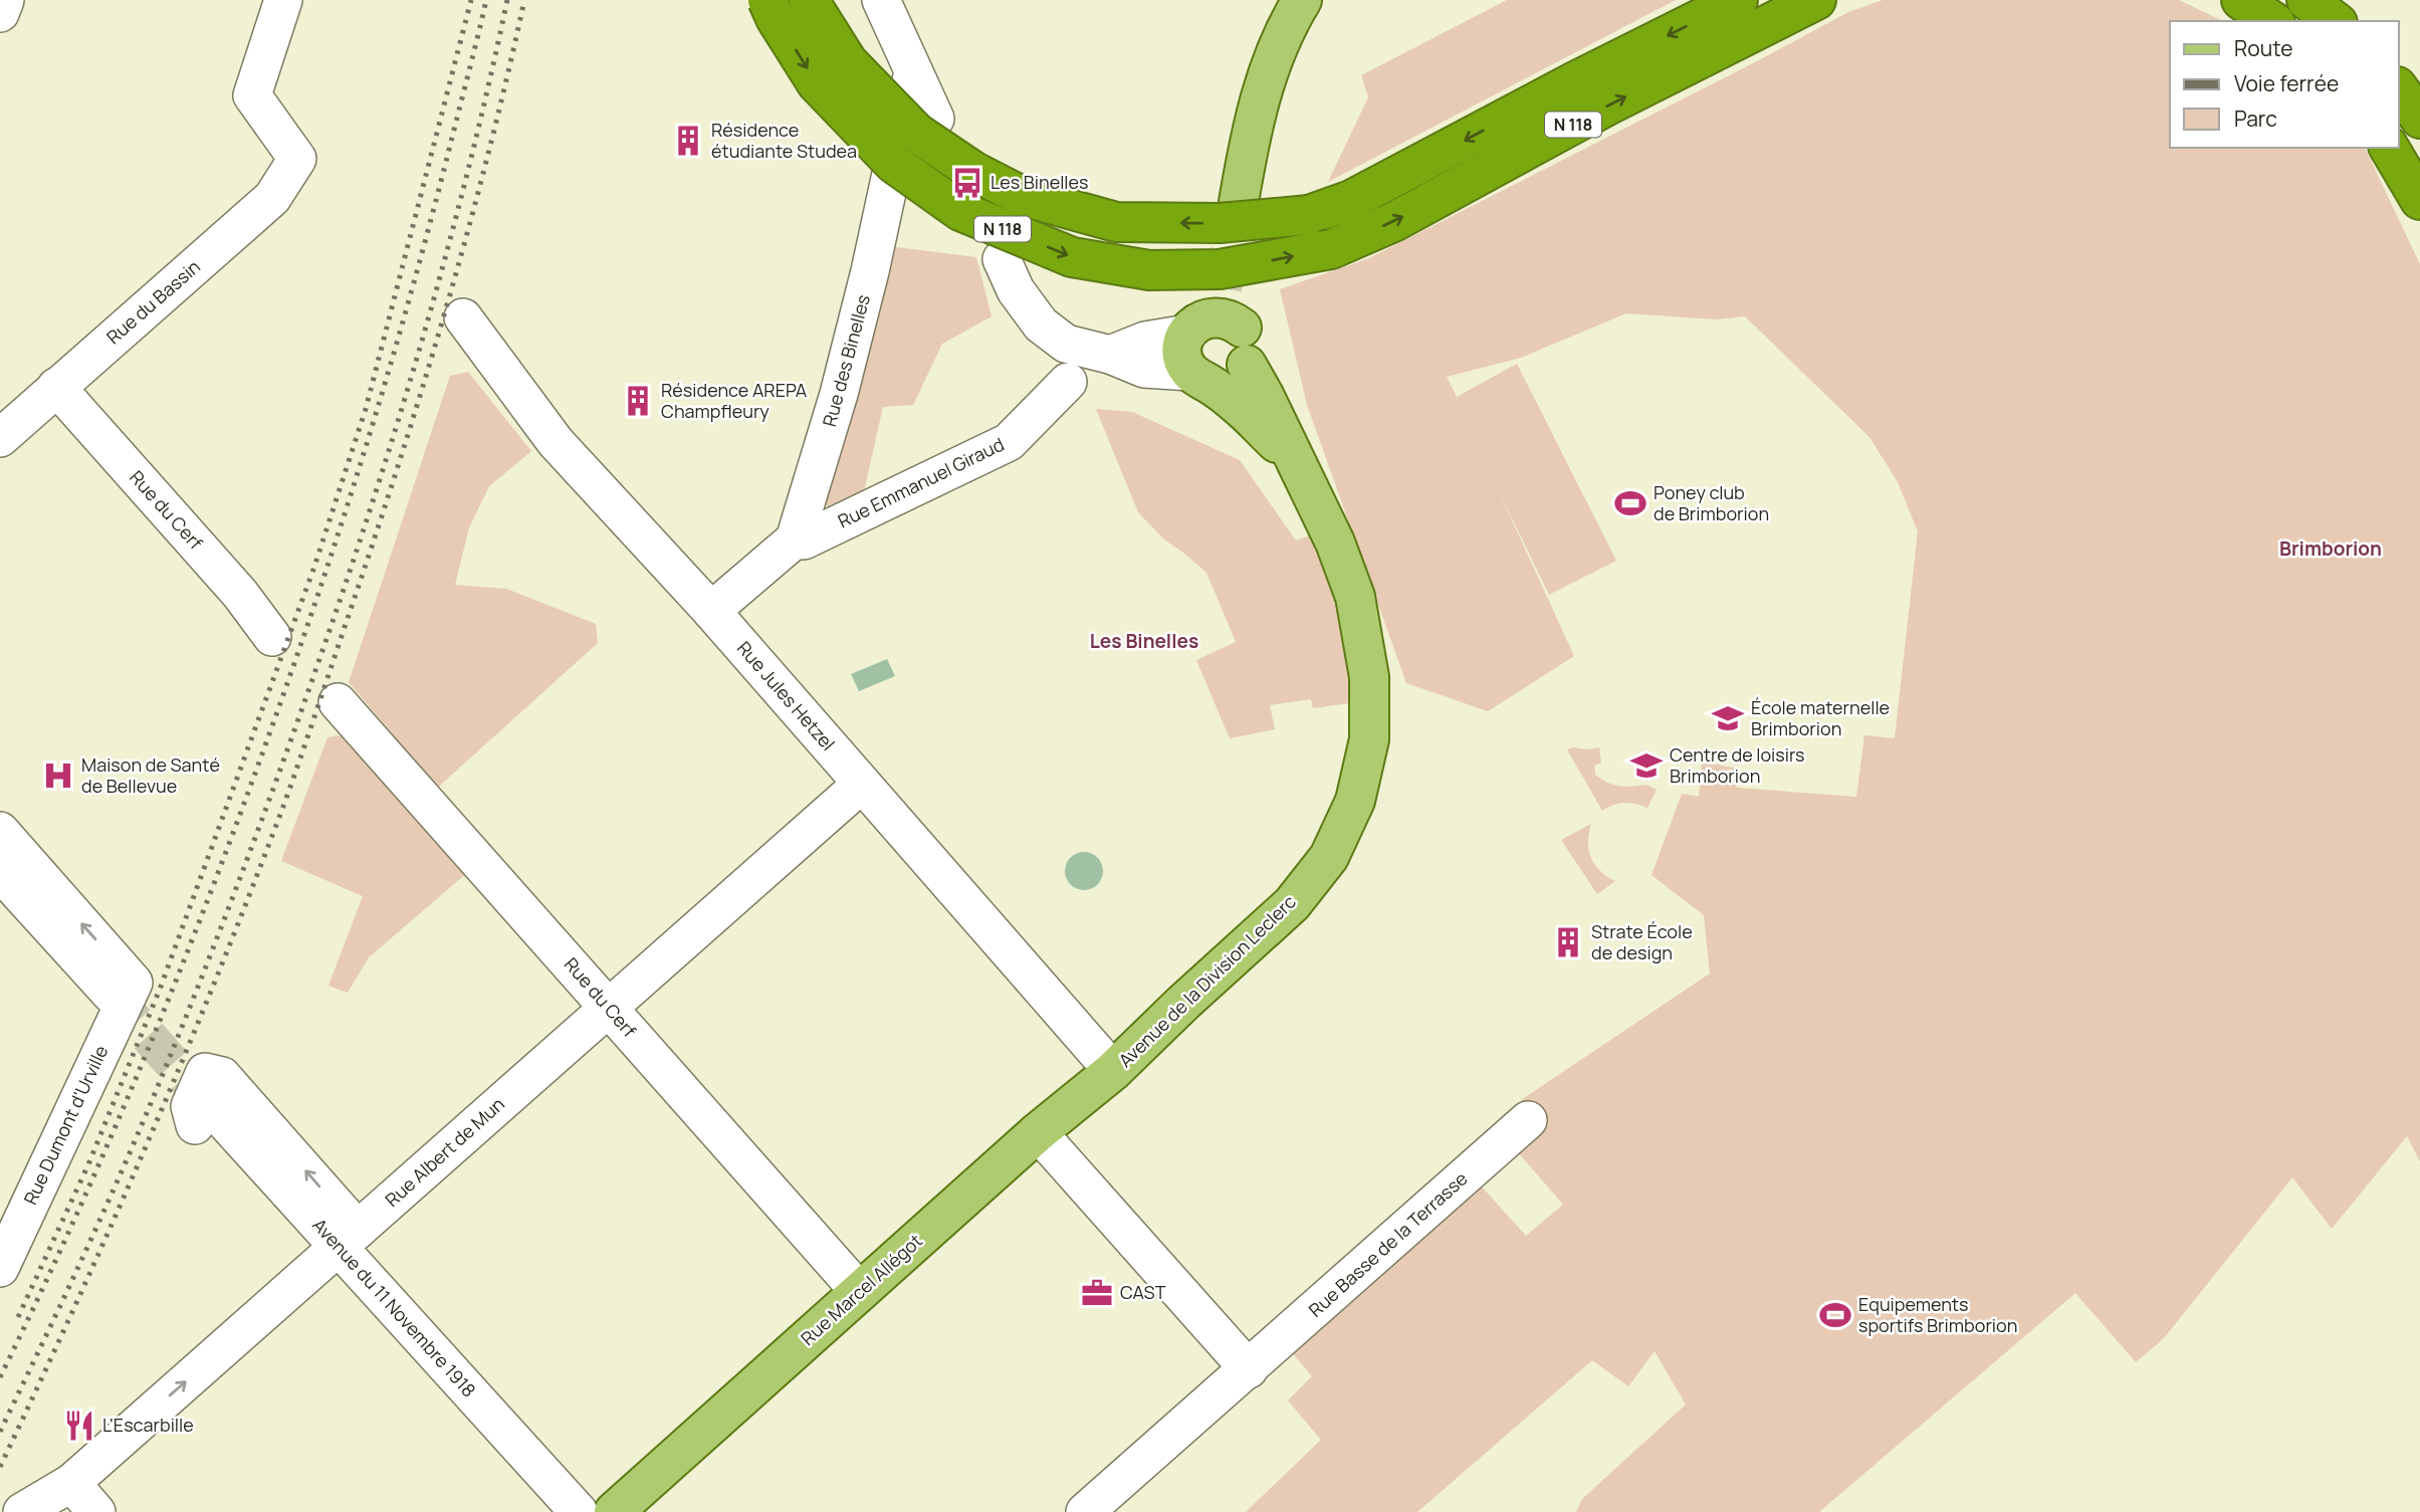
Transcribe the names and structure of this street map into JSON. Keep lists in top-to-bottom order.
{
  "streets": {
    "highway": ["N 118"],
    "main road": ["Avenue de la Division Leclerc", "Rue Marcel Allégot"],
    "street": [
      "Rue du Bassin",
      "Rue des Binelles",
      "Rue Emmanuel Giraud",
      "Rue du Cerf",
      "Rue Jules Hetzel",
      "Rue Dumont d'Urville",
      "Rue Albert de Mun",
      "Rue Basse de la Terrasse",
      "Avenue du 11 Novembre 1918"
    ]
  },
  "crossings": [
    ["Rue du Bassin", "Rue du Cerf"],
    ["Rue des Binelles", "Rue Emmanuel Giraud"],
    ["Rue du Cerf", "Rue Albert de Mun"],
    ["Rue du Cerf", "Rue Marcel Allégot"],
    ["Rue Jules Hetzel", "Avenue de la Division Leclerc"],
    ["Rue Jules Hetzel", "Rue Albert de Mun"],
    ["Rue Jules Hetzel", "Rue Marcel Allégot"],
    ["Avenue de la Division Leclerc", "Rue Marcel Allégot"],
    ["Rue Albert de Mun", "Avenue du 11 Novembre 1918"]
  ],
  "districts": ["Brimborion", "Les Binelles"],
  "places": {
    "building": ["Résidence étudiante Studea", "Résidence AREPA Champfleury", "Strate École de design"],
    "bus stop": ["Les Binelles"],
    "sports": ["Poney club de Brimborion", "Equipements sportifs Brimborion"],
    "school or university": ["École maternelle Brimborion", "Centre de loisirs Brimborion"],
    "hospital": ["Maison de Santé de Bellevue"],
    "office": ["CAST"],
    "restaurant": ["L'Escarbille"]
  },
  "legend": ["Route", "Voie ferrée", "Parc"]
}
